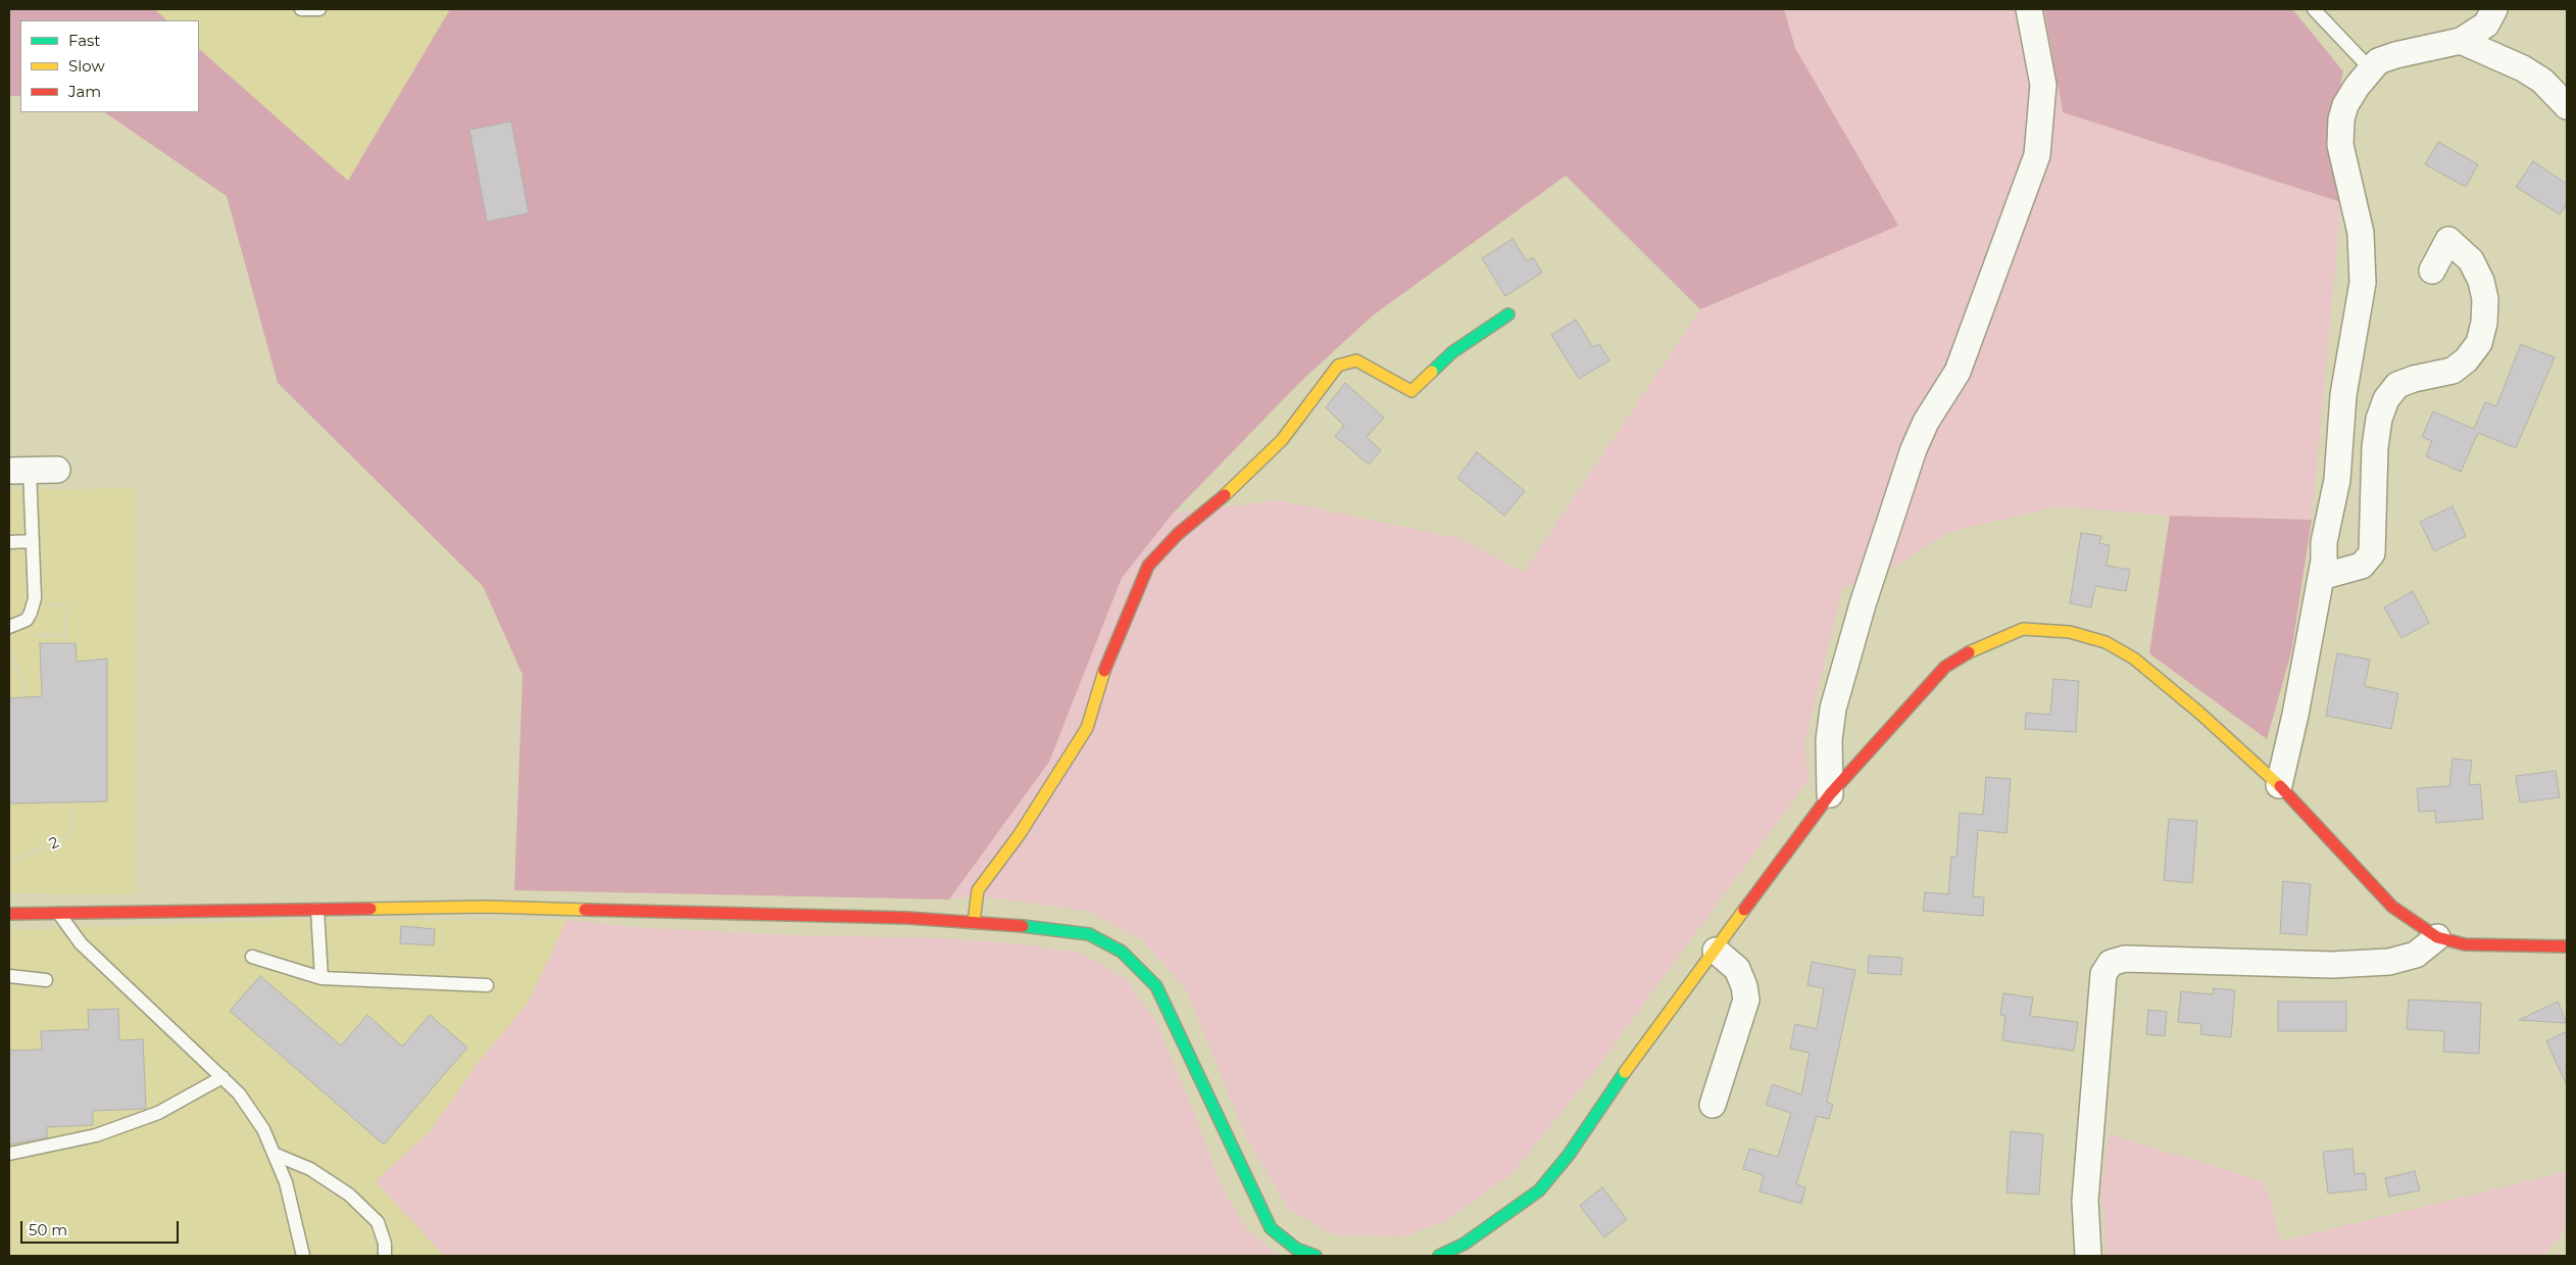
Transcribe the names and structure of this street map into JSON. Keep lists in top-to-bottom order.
{
  "streets": {
    "path": ["2"]
  },
  "legend": ["Fast", "Slow", "Jam"],
  "scale_bar": "50 m"
}
